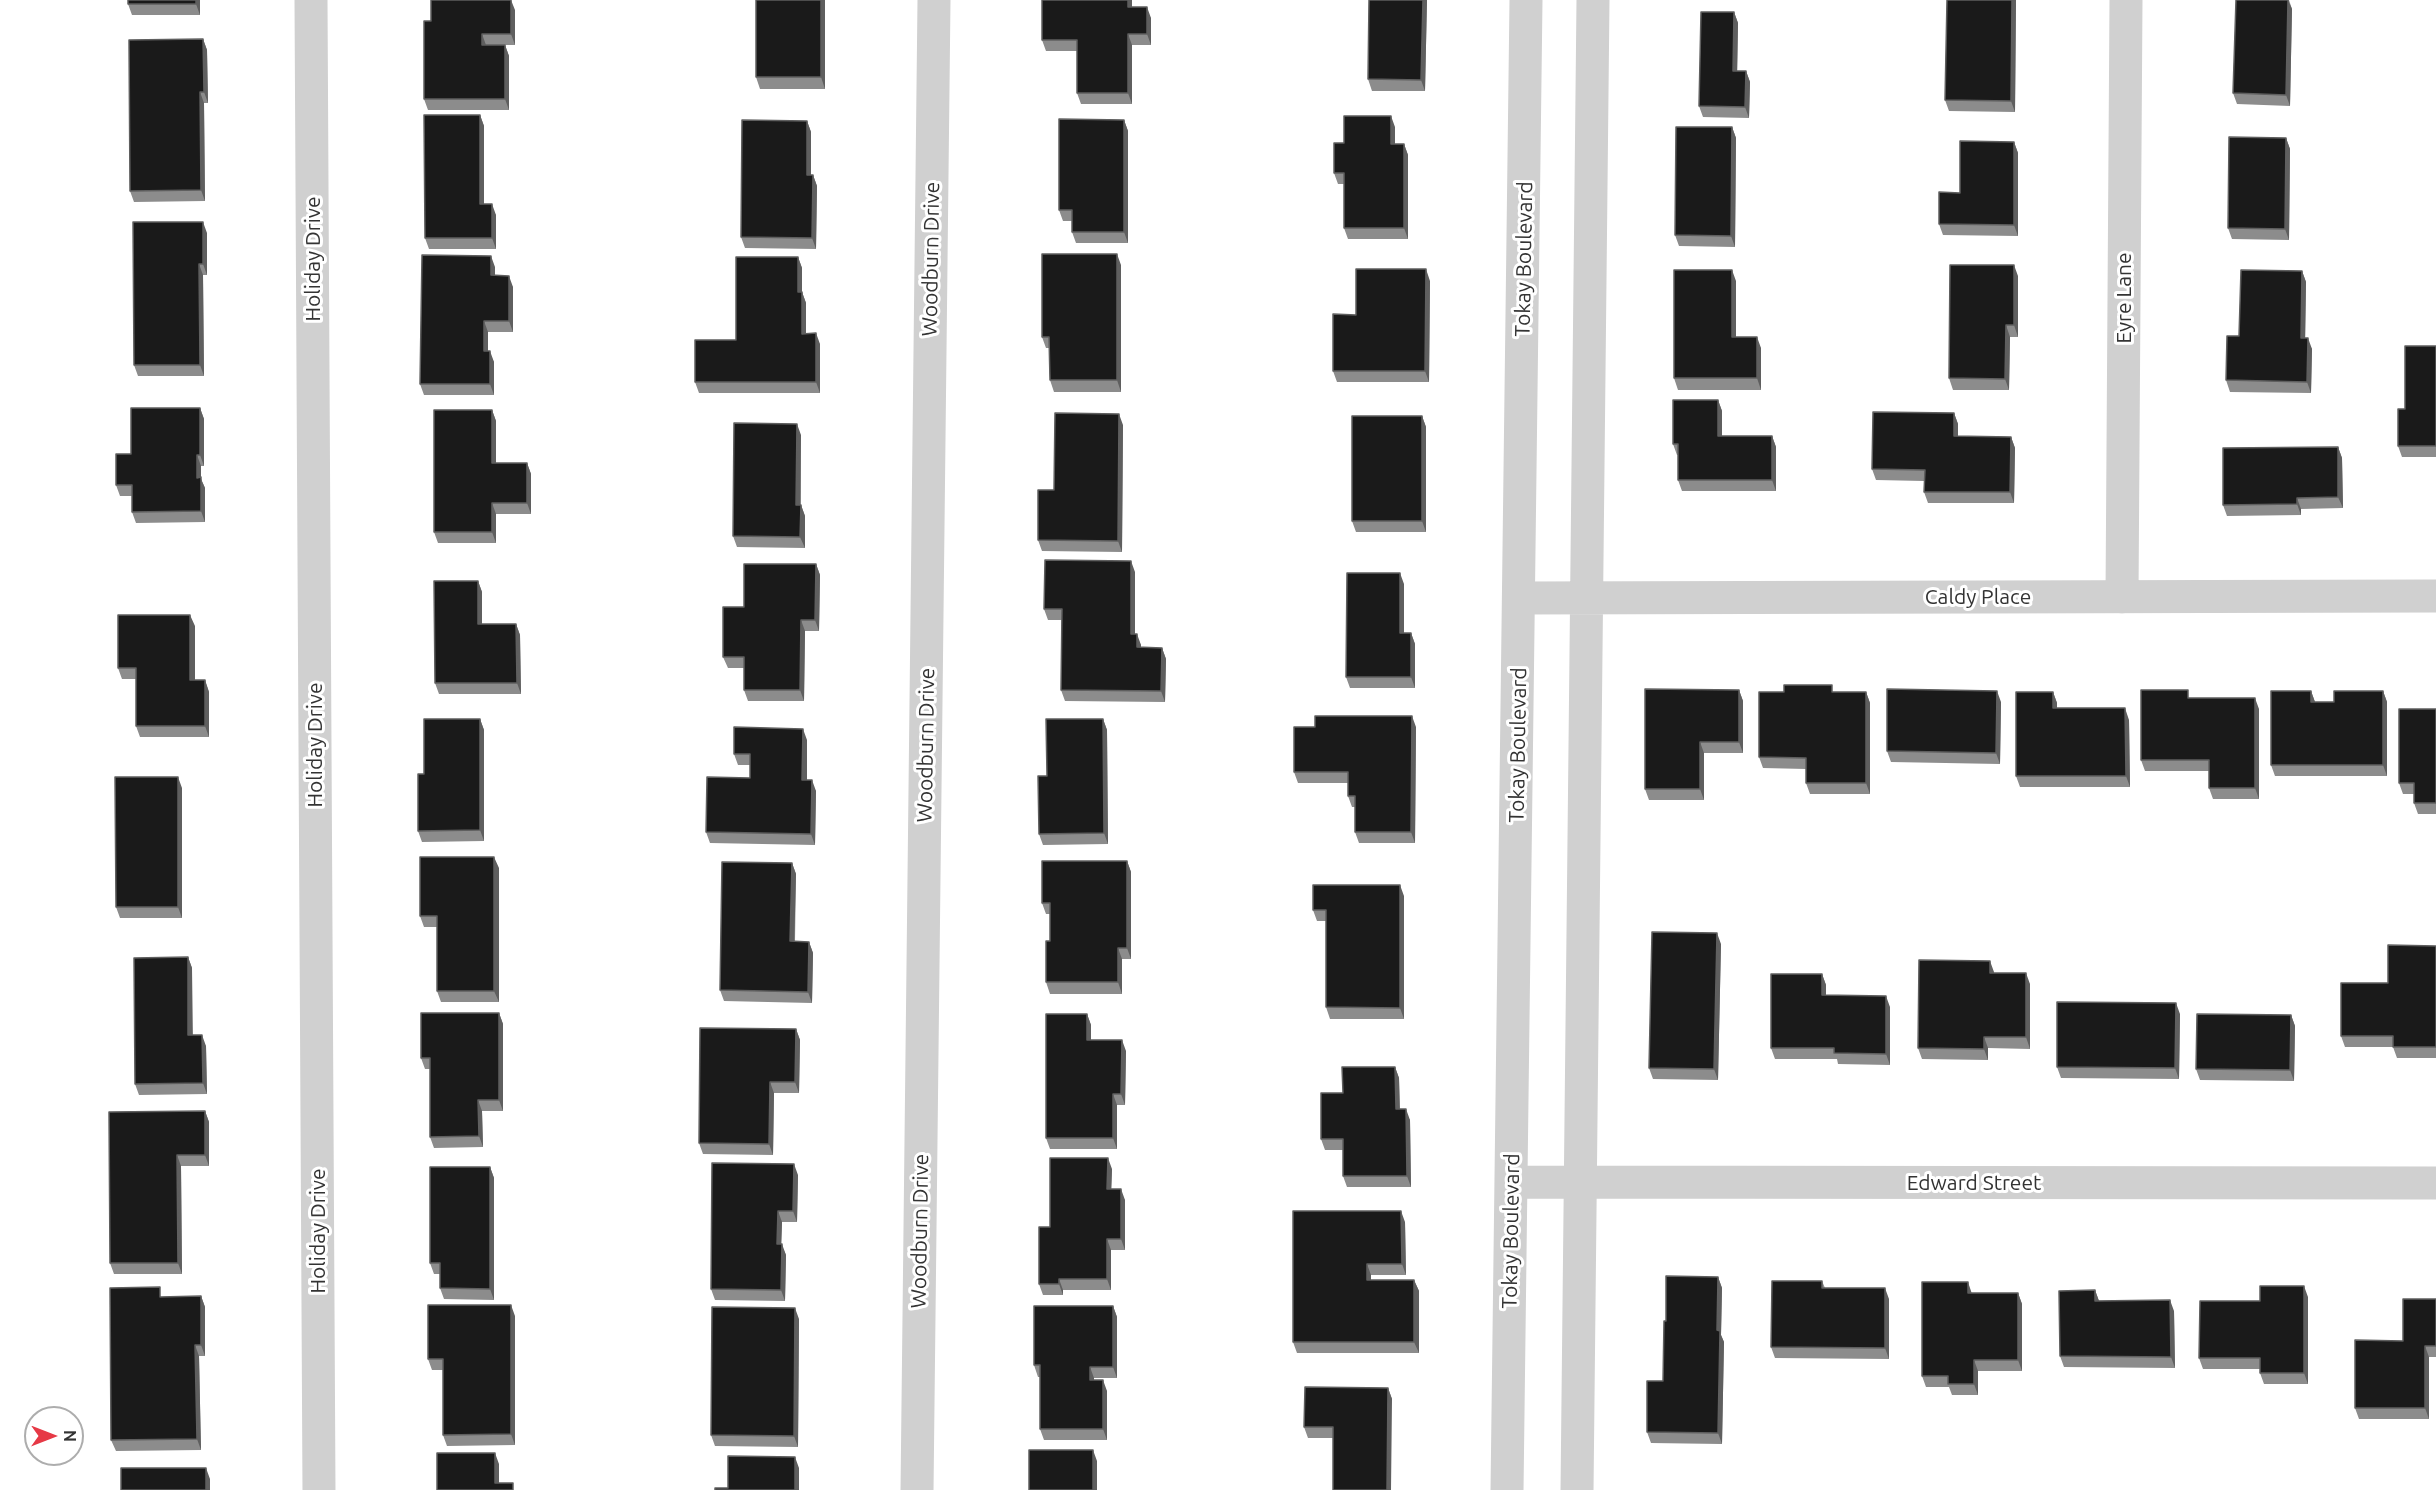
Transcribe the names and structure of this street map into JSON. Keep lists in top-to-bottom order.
{
  "streets": {
    "street": [
      "Holiday Drive",
      "Woodburn Drive",
      "Tokay Boulevard",
      "Eyre Lane",
      "Caldy Place",
      "Edward Street"
    ]
  },
  "crossings": [
    ["Tokay Boulevard", "Caldy Place"],
    ["Tokay Boulevard", "Edward Street"],
    ["Eyre Lane", "Caldy Place"]
  ],
  "north": "right"
}
